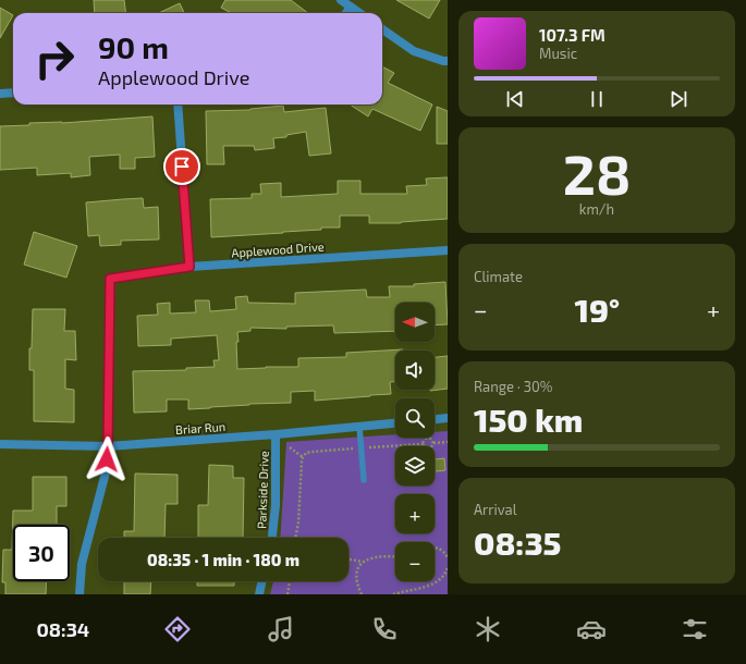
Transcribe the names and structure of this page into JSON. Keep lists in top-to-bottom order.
{
  "streets": {
    "street": ["Applewood Drive", "Briar Run", "Parkside Drive"]
  },
  "crossings": [
    ["Applewood Drive", "Briar Run"],
    ["Briar Run", "Parkside Drive"]
  ],
  "north": "left",
  "page": {
    "turn": ["90 m", "Applewood Drive"],
    "song": ["107.3 FM", "Music"],
    "tile": [
      ["28", "km/h"],
      "Climate",
      ["Range · 30%", "150 km"],
      ["Arrival", "08:35"]
    ],
    "heat": ["−", "19°", "+"],
    "map_buttons": ["+", "−"],
    "limit": "30",
    "trip": "08:35 · 1 min · 180 m",
    "tabs": "08:34"
  }
}
